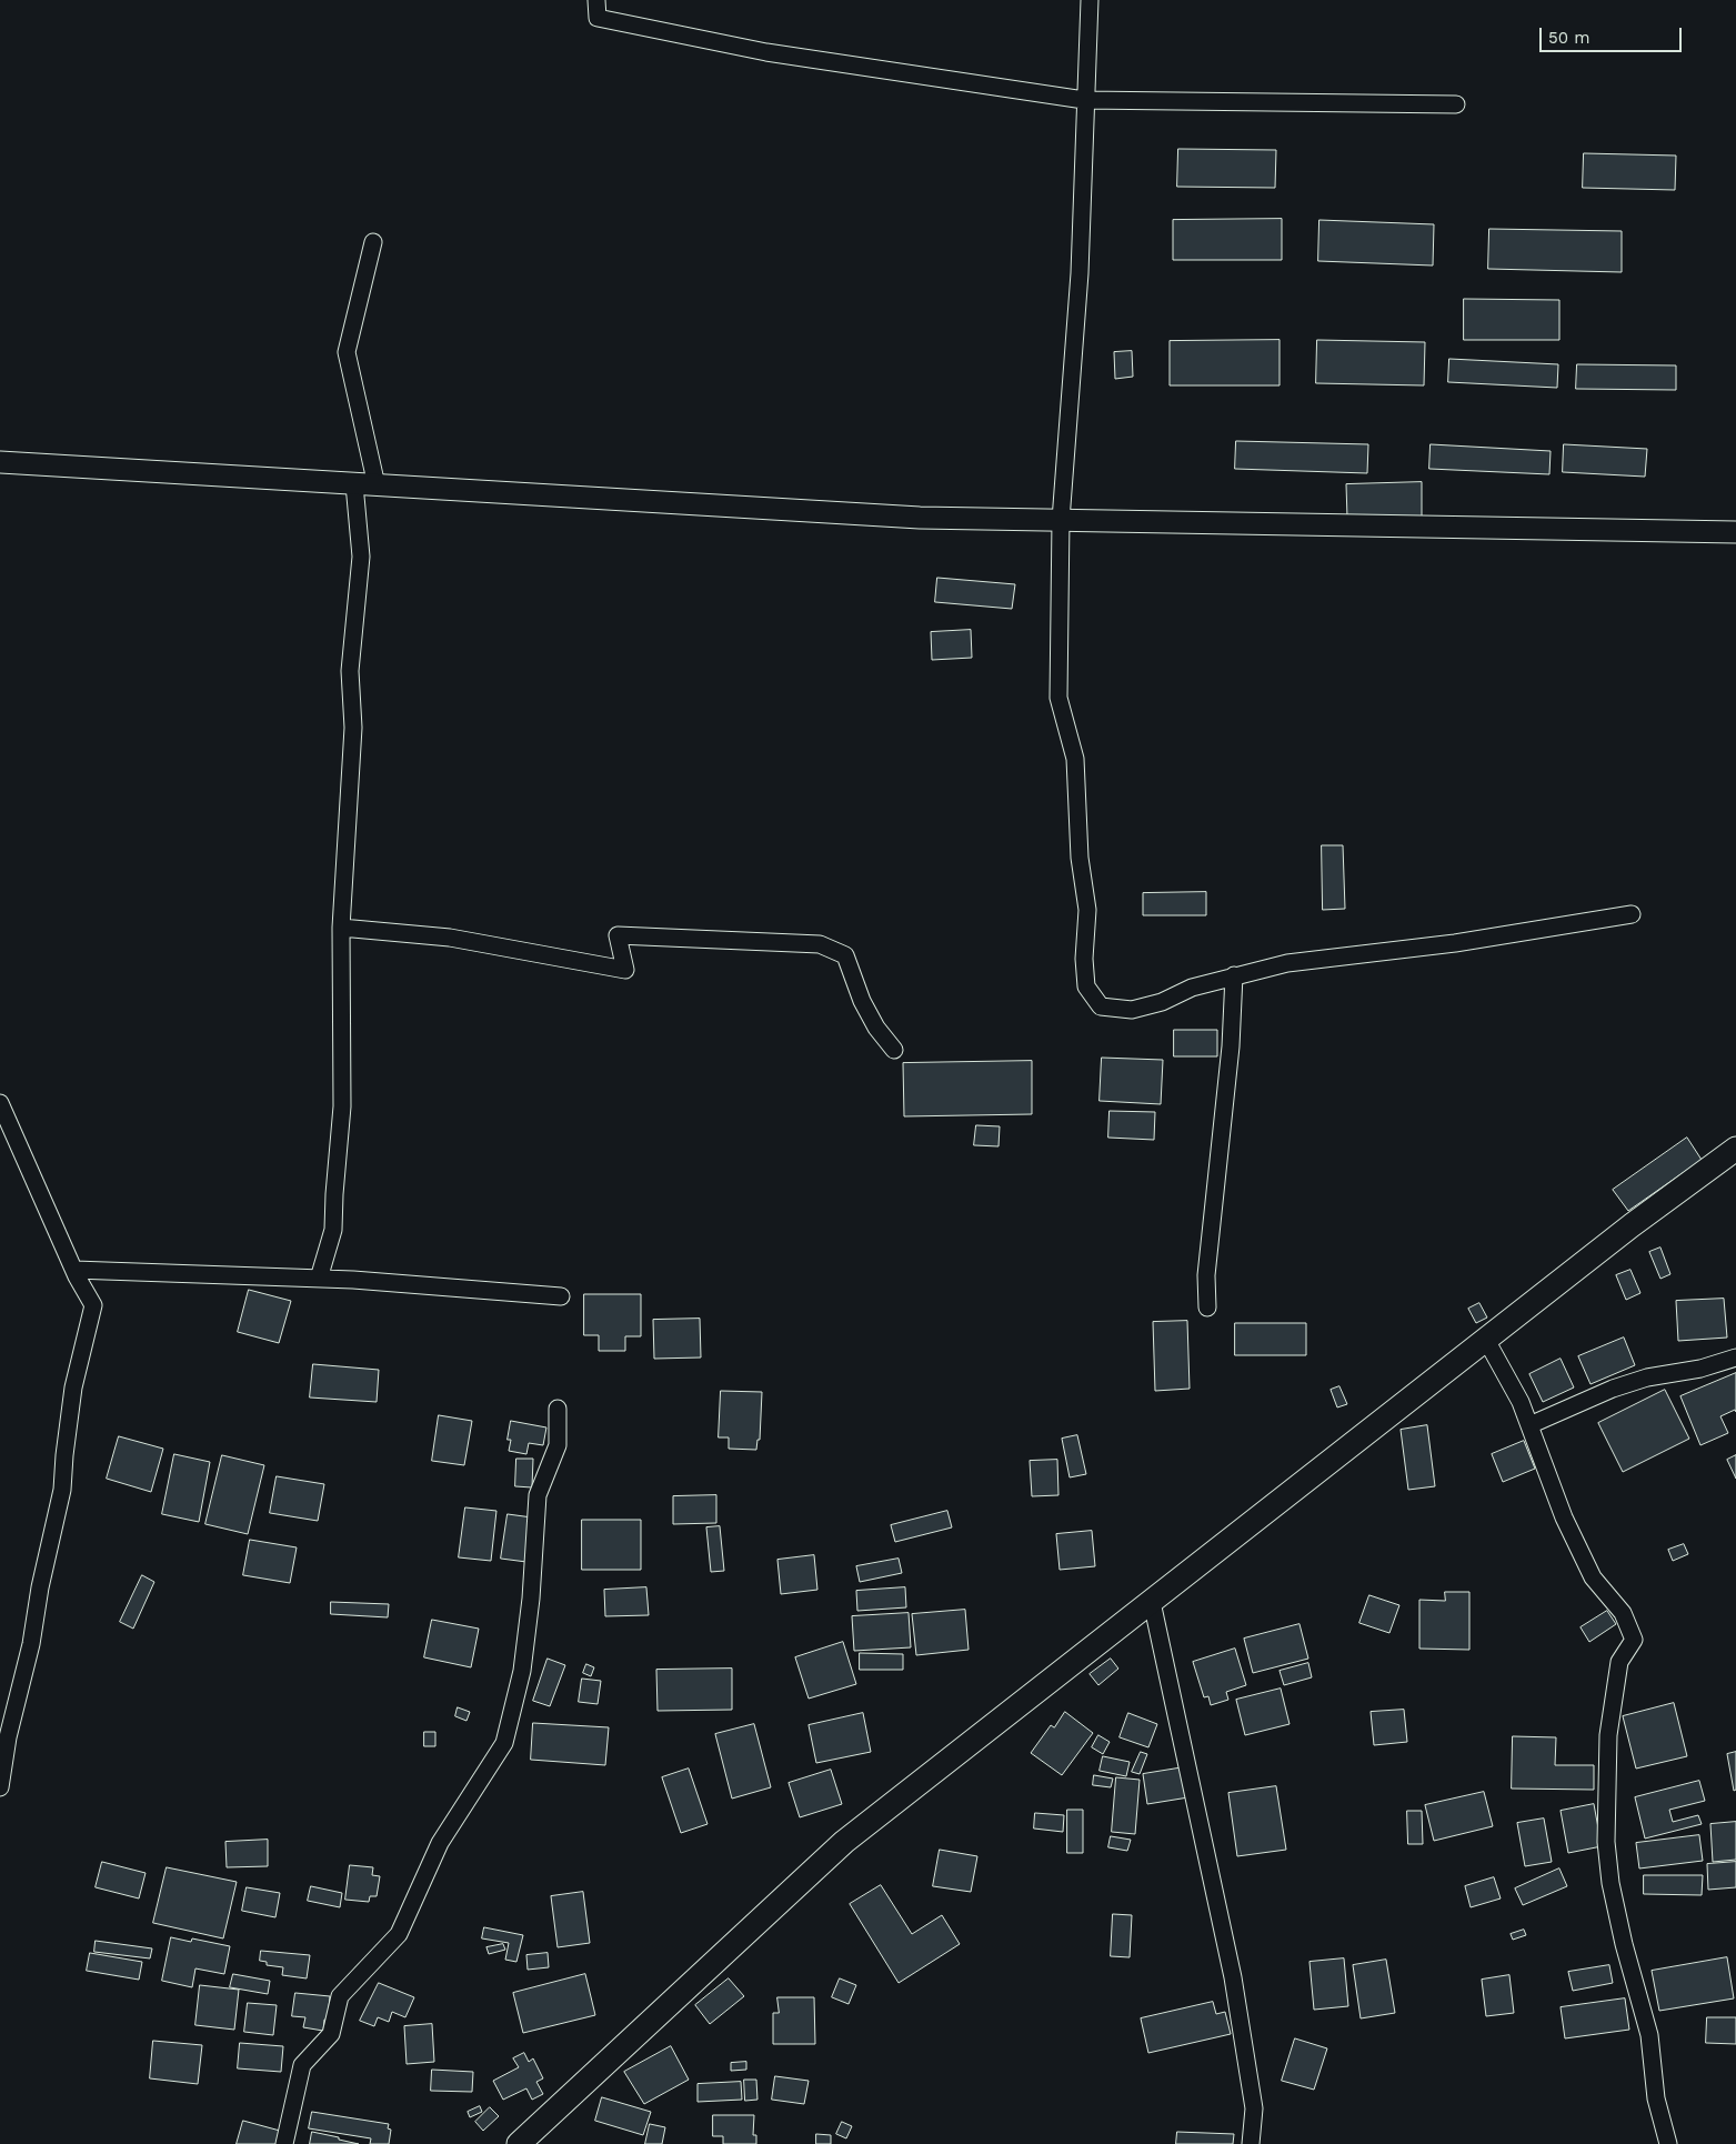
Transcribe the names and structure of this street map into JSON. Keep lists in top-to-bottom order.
{
  "scale_bar": "50 m"
}
